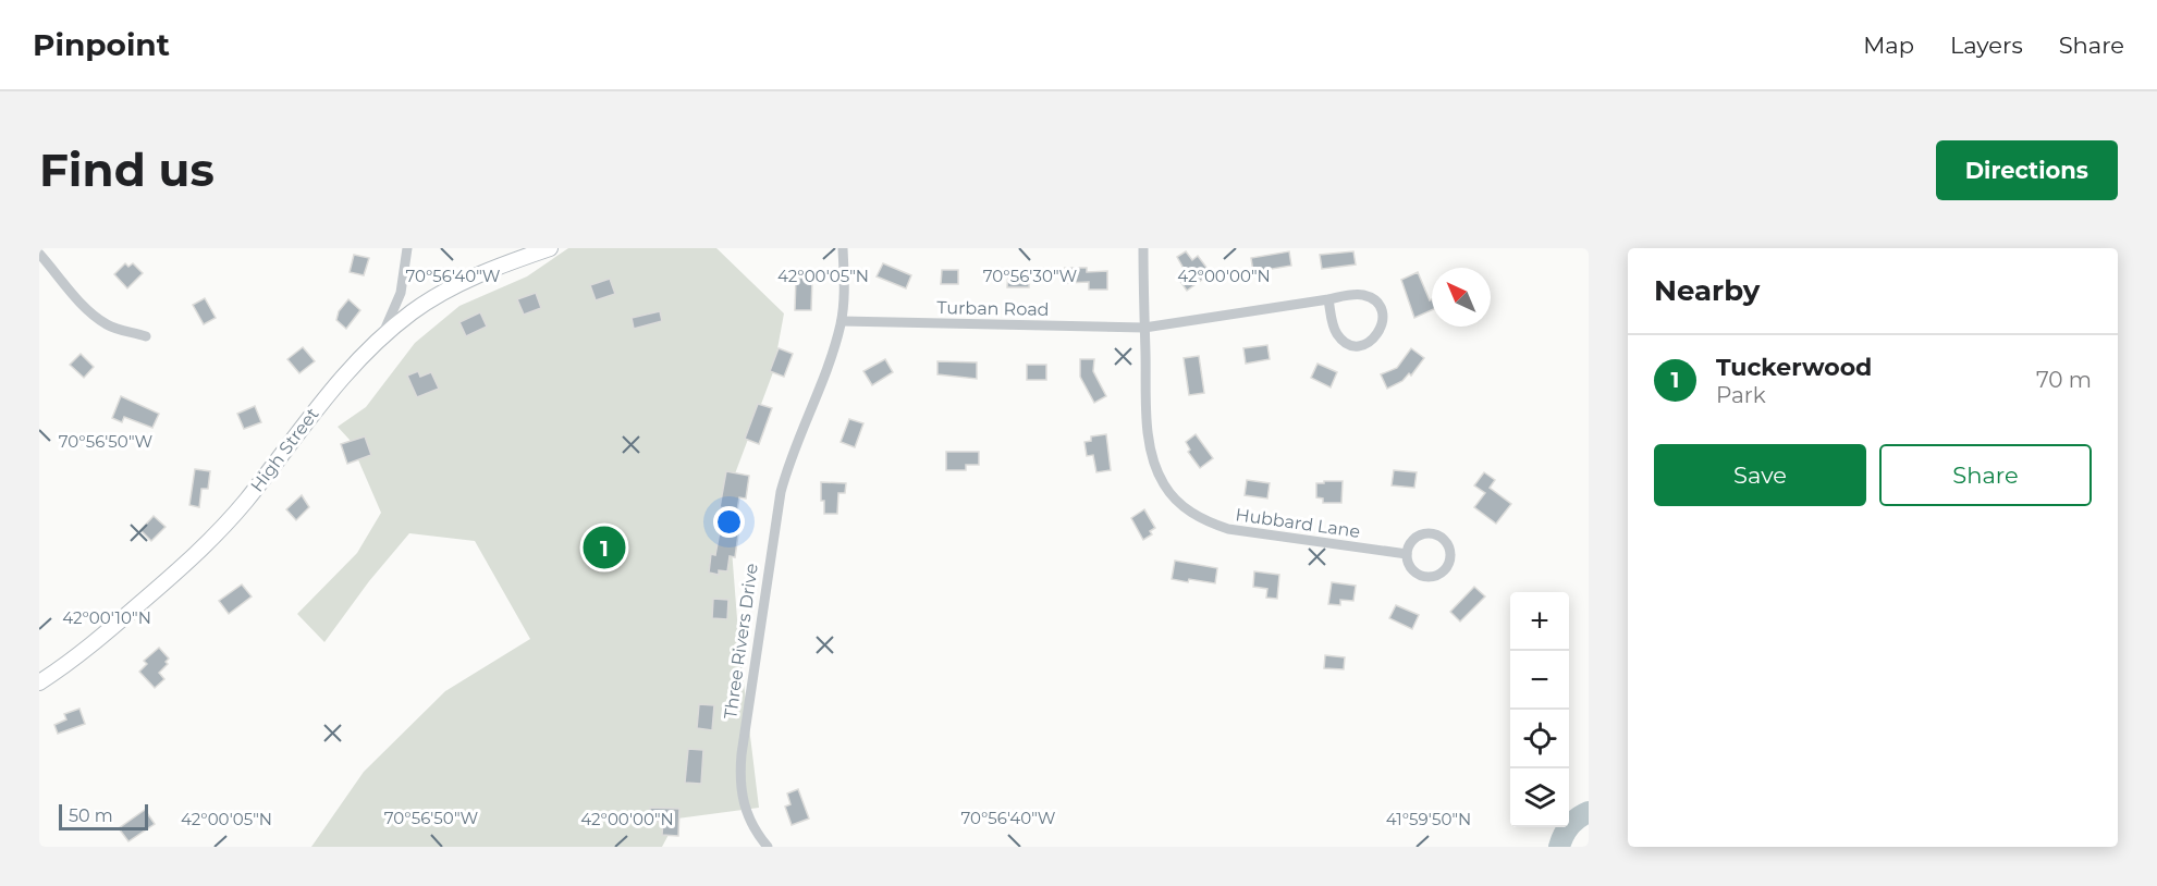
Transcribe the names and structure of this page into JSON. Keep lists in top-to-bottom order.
{
  "streets": {
    "street": [
      "Turban Road",
      "High Street",
      "Hubbard Lane",
      "Three Rivers Drive"
    ]
  },
  "crossings": [
    ["Turban Road", "Hubbard Lane"],
    ["Turban Road", "Three Rivers Drive"]
  ],
  "scale_bar": "50 m",
  "north": "top left",
  "page": {
    "header": "Pinpoint",
    "nav": ["Map", "Layers", "Share"],
    "buttons": [
      "Directions",
      ["Save", "Share"]
    ],
    "title": "Find us",
    "heading": "Nearby",
    "list": [
      {
        "mark": "1",
        "name": "Tuckerwood",
        "note": "Park",
        "value": "70 m"
      }
    ],
    "pins": "1",
    "map_buttons": ["+", "−"],
    "scale": "50 m"
  },
  "coordinates": [
    "42°00'05\"N",
    "42°00'00\"N",
    "70°56'40\"W",
    "70°56'30\"W",
    "70°56'50\"W",
    "42°00'10\"N",
    "41°59'50\"N"
  ]
}
